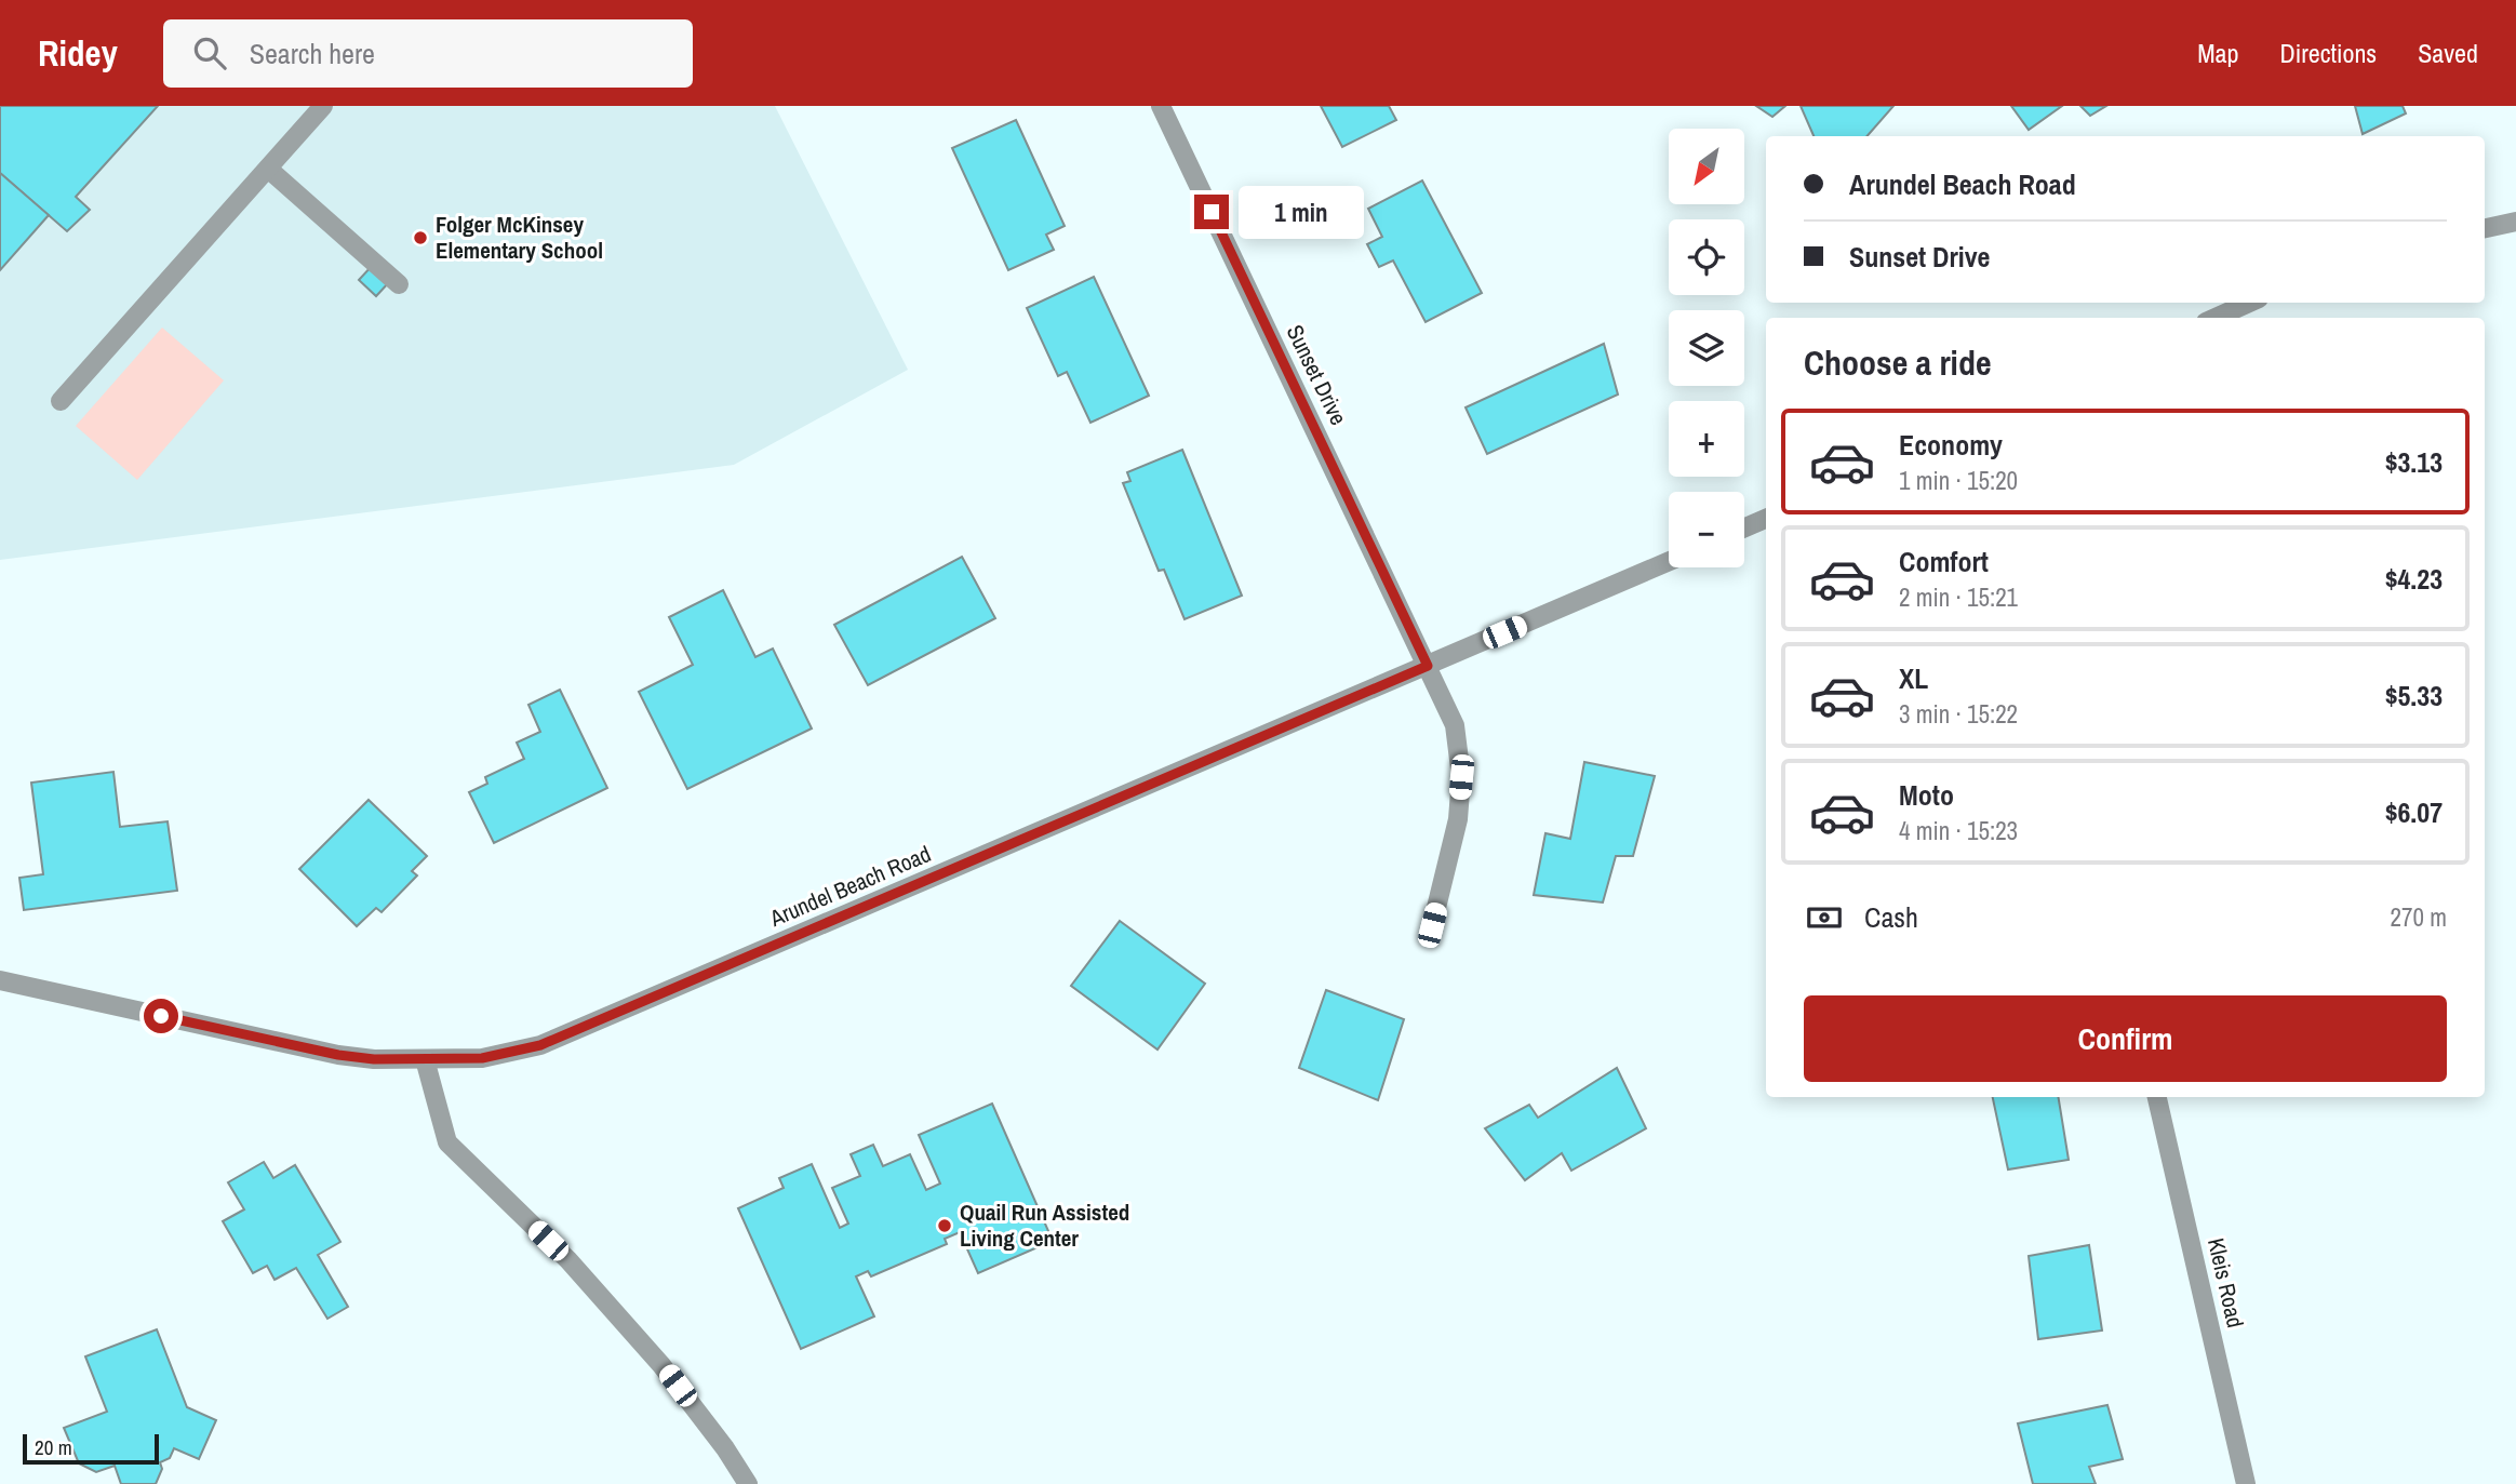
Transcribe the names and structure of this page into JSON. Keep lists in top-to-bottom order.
{
  "streets": {
    "street": ["Sunset Drive", "Arundel Beach Road", "Kleis Road"]
  },
  "crossings": [
    ["Sunset Drive", "Arundel Beach Road"]
  ],
  "places": ["Folger McKinsey Elementary School", "Quail Run Assisted Living Center"],
  "scale_bar": "20 m",
  "north": "bottom left",
  "page": {
    "header": "Ridey",
    "search": "Search here",
    "nav": ["Map", "Directions", "Saved"],
    "map_buttons": ["+", "−"],
    "banner": ["Arundel Beach Road", "Sunset Drive"],
    "bubble": "1 min",
    "heading": "Choose a ride",
    "list": [
      {
        "name": "Economy",
        "note": "1 min · 15:20",
        "value": "$3.13"
      },
      {
        "name": "Comfort",
        "note": "2 min · 15:21",
        "value": "$4.23"
      },
      {
        "name": "XL",
        "note": "3 min · 15:22",
        "value": "$5.33"
      },
      {
        "name": "Moto",
        "note": "4 min · 15:23",
        "value": "$6.07"
      }
    ],
    "pay": ["Cash", "270 m"],
    "buttons": "Confirm",
    "scale": "20 m"
  }
}
